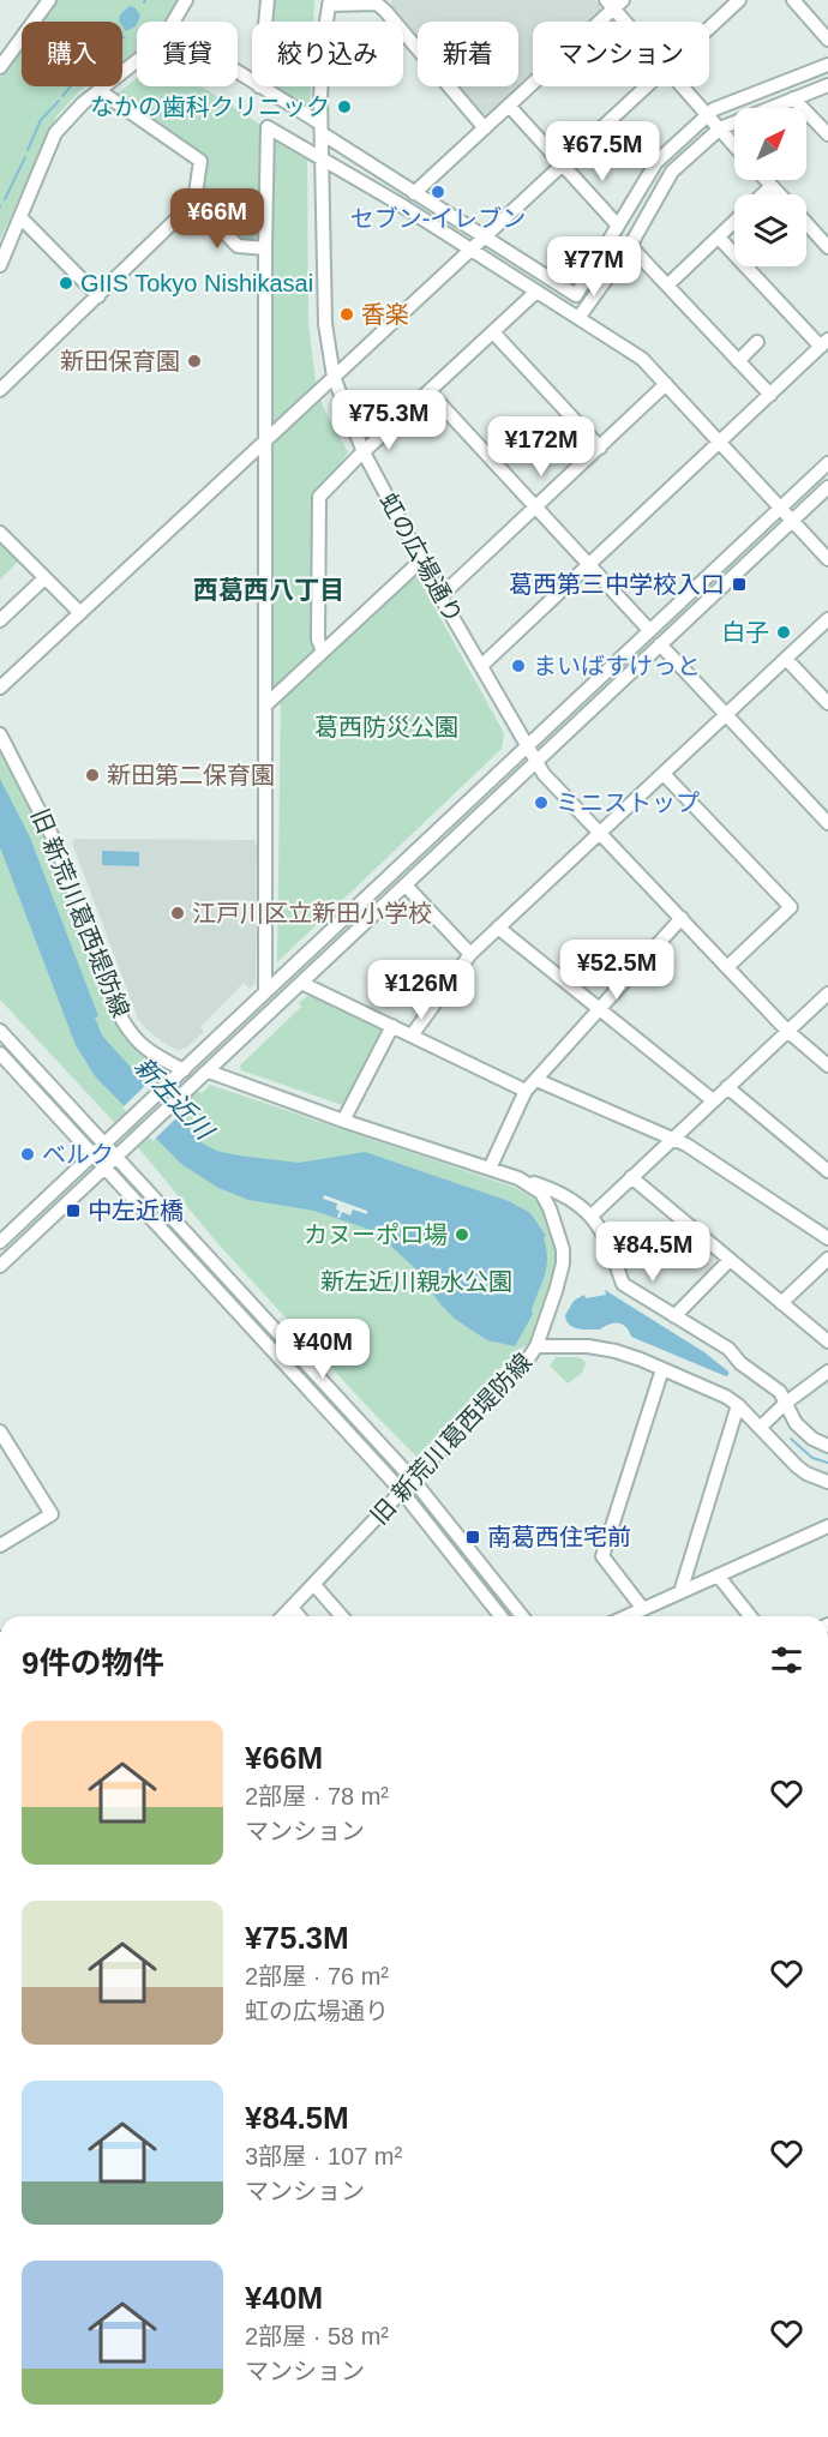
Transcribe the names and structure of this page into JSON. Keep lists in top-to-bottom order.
{
  "streets": {
    "street": ["虹の広場通り", "旧 新荒川葛西堤防線"]
  },
  "districts": ["西葛西八丁目"],
  "water": ["新左近川"],
  "parks": ["葛西防災公園", "新左近川親水公園"],
  "places": {
    "other": [
      "なかの歯科クリニック",
      "セブン-イレブン",
      "GIIS Tokyo Nishikasai",
      "香楽",
      "新田保育園",
      "白子",
      "まいばすけっと",
      "新田第二保育園",
      "ミニストップ",
      "江戸川区立新田小学校",
      "ベルク",
      "カヌーポロ場"
    ],
    "transit": ["葛西第三中学校入口", "中左近橋", "南葛西住宅前"]
  },
  "north": "top right",
  "page": {
    "chip": [
      "購入",
      "賃貸",
      "絞り込み",
      "新着",
      "マンション"
    ],
    "price": [
      "¥67.5M",
      "¥66M",
      "¥77M",
      "¥75.3M",
      "¥172M",
      "¥52.5M",
      "¥126M",
      "¥84.5M",
      "¥40M"
    ],
    "heading": "9件の物件",
    "list": [
      {
        "name": "¥66M",
        "note": "2部屋 · 78 m² · マンション"
      },
      {
        "name": "¥75.3M",
        "note": "2部屋 · 76 m² · 虹の広場通り"
      },
      {
        "name": "¥84.5M",
        "note": "3部屋 · 107 m² · マンション"
      },
      {
        "name": "¥40M",
        "note": "2部屋 · 58 m² · マンション"
      }
    ]
  }
}
